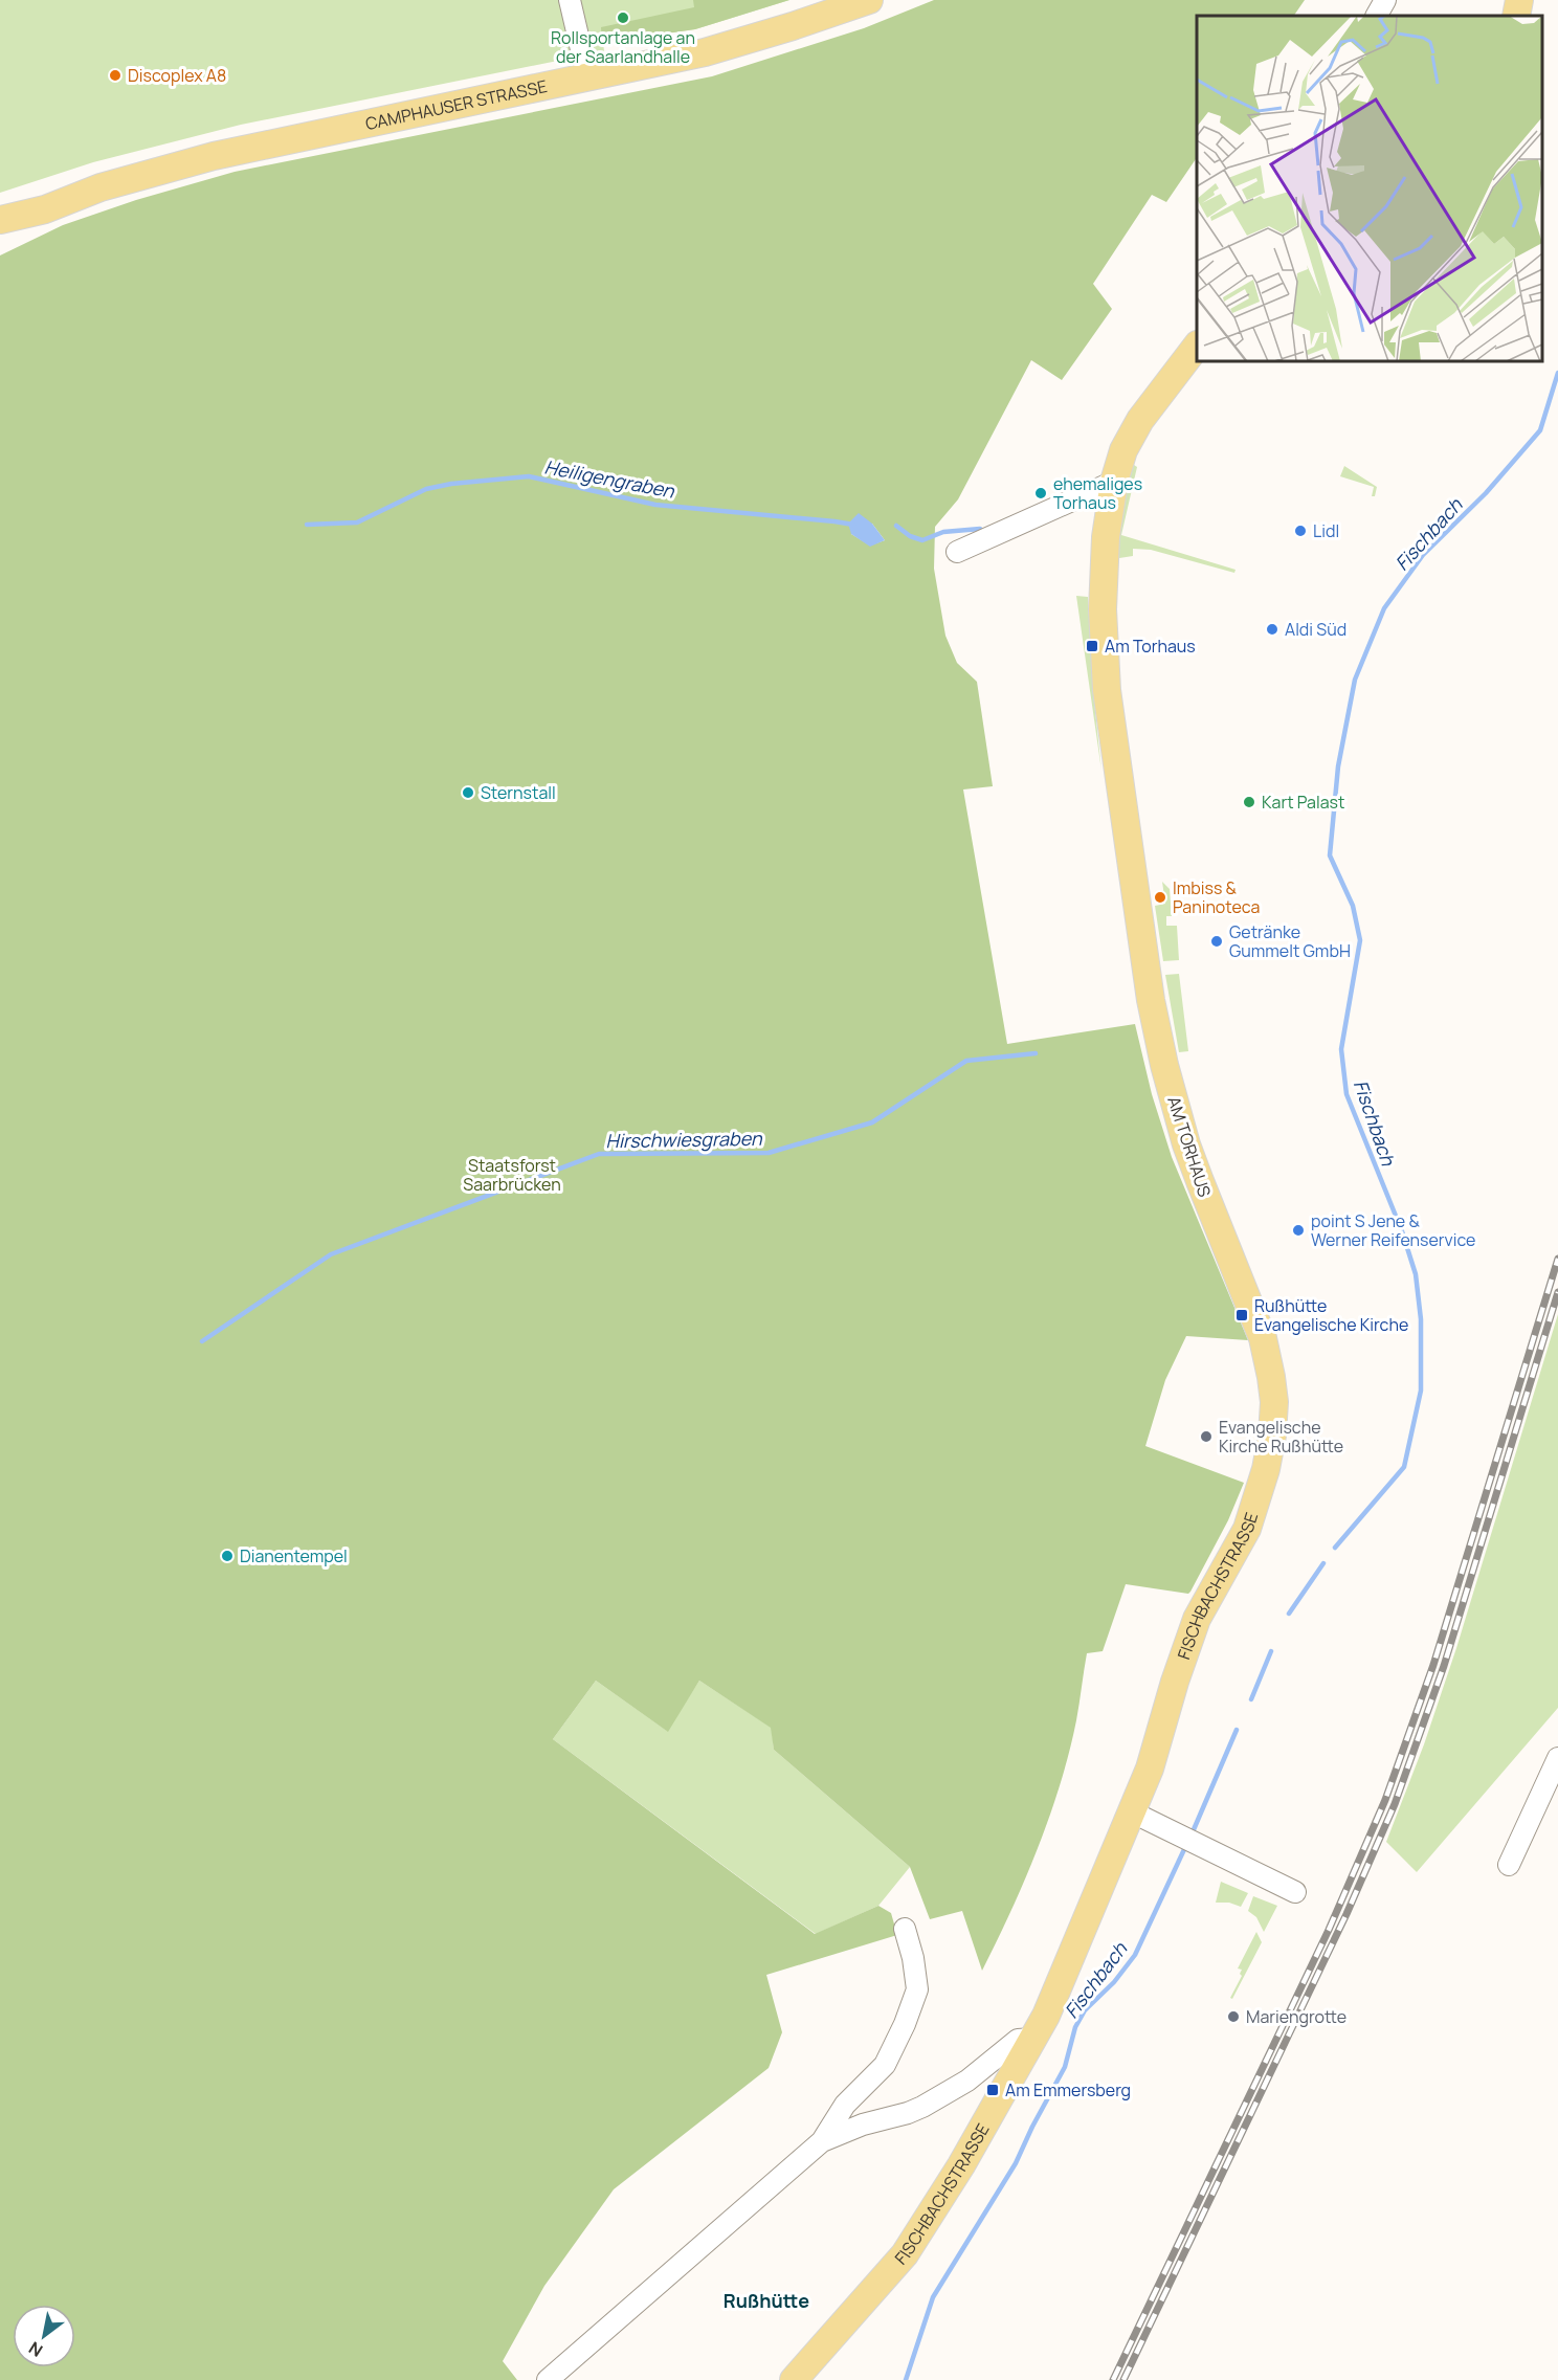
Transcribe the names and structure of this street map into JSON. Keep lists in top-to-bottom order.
{
  "streets": {
    "main road": ["CAMPHAUSER STRASSE", "AM TORHAUS", "FISCHBACHSTRASSE"]
  },
  "crossings": [
    ["AM TORHAUS", "FISCHBACHSTRASSE"]
  ],
  "districts": ["Rußhütte"],
  "water": ["Heiligengraben", "Fischbach", "Hirschwiesgraben"],
  "parks": ["Staatsforst Saarbrücken"],
  "places": {
    "other": [
      "Rollsportanlage an der Saarlandhalle",
      "Discoplex A8",
      "ehemaliges Torhaus",
      "Lidl",
      "Aldi Süd",
      "Sternstall",
      "Kart Palast",
      "Imbiss & Paninoteca",
      "Getränke Gummelt GmbH",
      "point S Jene & Werner Reifenservice",
      "Evangelische Kirche Rußhütte",
      "Dianentempel",
      "Mariengrotte"
    ],
    "transit": ["Am Torhaus", "Rußhütte Evangelische Kirche", "Am Emmersberg"]
  },
  "north": "bottom left"
}
